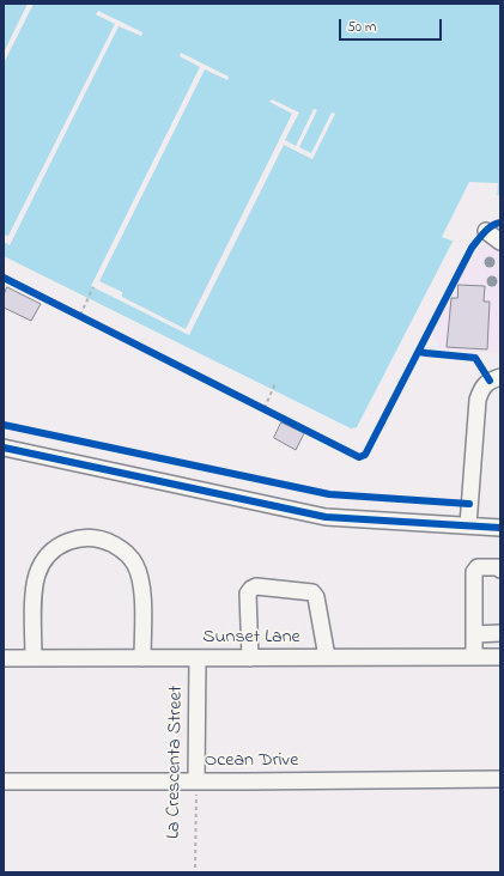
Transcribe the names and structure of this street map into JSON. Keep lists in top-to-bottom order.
{
  "streets": {
    "street": ["Sunset Lane", "Ocean Drive", "La Crescenta Street"]
  },
  "crossings": [
    ["Sunset Lane", "La Crescenta Street"],
    ["Ocean Drive", "La Crescenta Street"]
  ],
  "scale_bar": "50 m"
}
